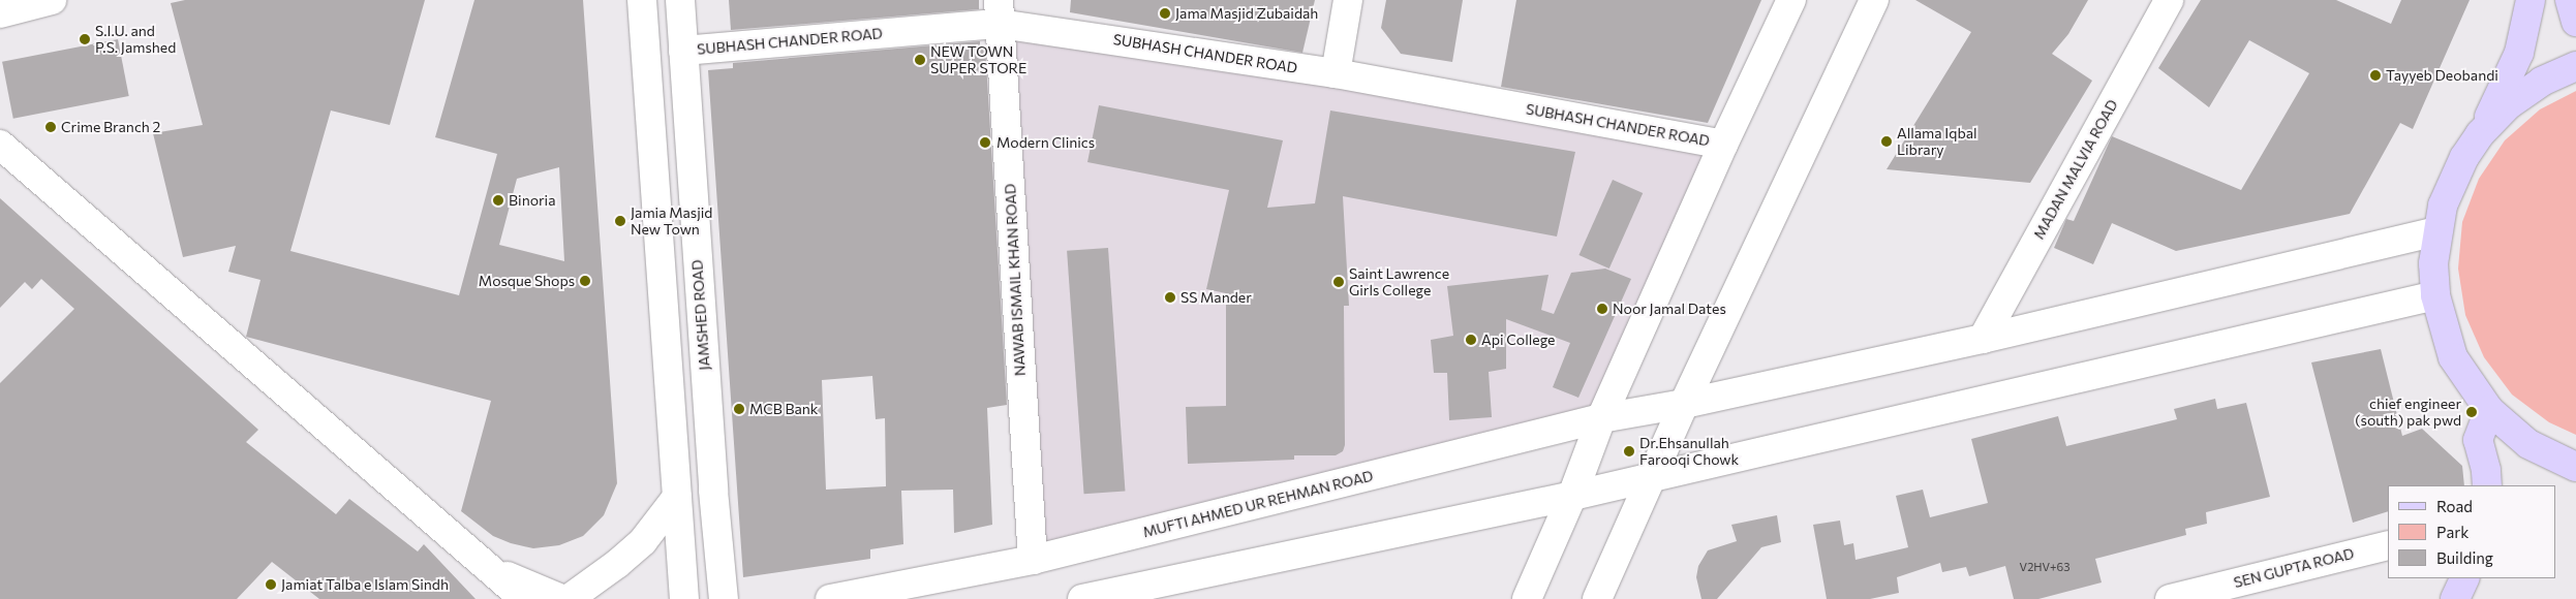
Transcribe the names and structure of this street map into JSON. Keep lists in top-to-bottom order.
{
  "streets": {
    "street": [
      "SUBHASH CHANDER ROAD",
      "MADAN MALVIA ROAD",
      "NAWAB ISMAIL KHAN ROAD",
      "JAMSHED ROAD",
      "MUFTI AHMED UR REHMAN ROAD",
      "SEN GUPTA ROAD"
    ]
  },
  "crossings": [
    ["SUBHASH CHANDER ROAD", "NAWAB ISMAIL KHAN ROAD"],
    ["SUBHASH CHANDER ROAD", "JAMSHED ROAD"],
    ["MADAN MALVIA ROAD", "MUFTI AHMED UR REHMAN ROAD"],
    ["NAWAB ISMAIL KHAN ROAD", "MUFTI AHMED UR REHMAN ROAD"]
  ],
  "places": [
    "Jama Masjid Zubaidah",
    "S.I.U. and P.S. Jamshed",
    "NEW TOWN SUPER STORE",
    "Tayyeb Deobandi",
    "Crime Branch 2",
    "Allama Iqbal Library",
    "Modern Clinics",
    "Binoria",
    "Jamia Masjid New Town",
    "Mosque Shops",
    "Saint Lawrence Girls College",
    "SS Mander",
    "Noor Jamal Dates",
    "Api College",
    "MCB Bank",
    "chief engineer (south) pak pwd",
    "Dr.Ehsanullah Farooqi Chowk",
    "Jamiat Talba e Islam Sindh"
  ],
  "house_numbers": ["V2HV+63"],
  "legend": ["Road", "Park", "Building"]
}
